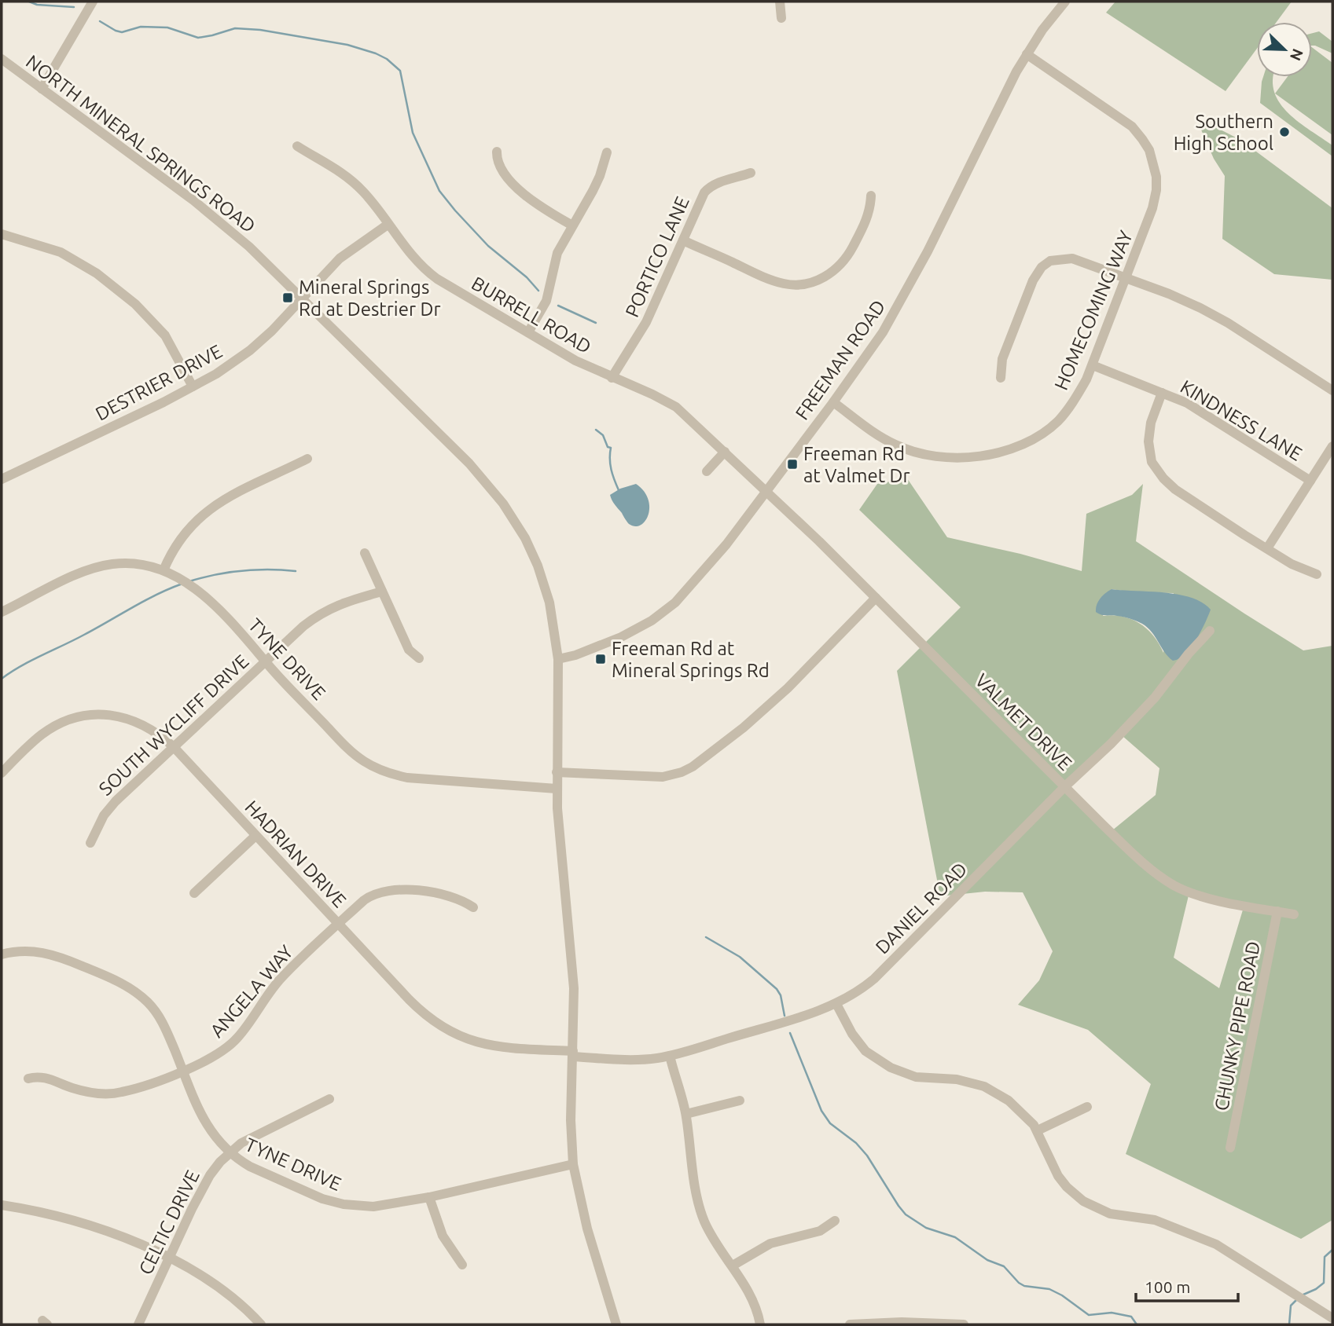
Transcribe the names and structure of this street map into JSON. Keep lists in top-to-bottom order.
{
  "streets": {
    "street": [
      "NORTH MINERAL SPRINGS ROAD",
      "PORTICO LANE",
      "HOMECOMING WAY",
      "BURRELL ROAD",
      "FREEMAN ROAD",
      "DESTRIER DRIVE",
      "KINDNESS LANE",
      "TYNE DRIVE",
      "VALMET DRIVE",
      "SOUTH WYCLIFF DRIVE",
      "HADRIAN DRIVE",
      "DANIEL ROAD",
      "ANGELA WAY",
      "CHUNKY PIPE ROAD",
      "CELTIC DRIVE"
    ]
  },
  "crossings": [
    ["NORTH MINERAL SPRINGS ROAD", "FREEMAN ROAD"],
    ["NORTH MINERAL SPRINGS ROAD", "DESTRIER DRIVE"],
    ["NORTH MINERAL SPRINGS ROAD", "TYNE DRIVE"],
    ["NORTH MINERAL SPRINGS ROAD", "HADRIAN DRIVE"],
    ["NORTH MINERAL SPRINGS ROAD", "DANIEL ROAD"],
    ["PORTICO LANE", "BURRELL ROAD"],
    ["HOMECOMING WAY", "FREEMAN ROAD"],
    ["HOMECOMING WAY", "KINDNESS LANE"],
    ["BURRELL ROAD", "FREEMAN ROAD"],
    ["BURRELL ROAD", "DESTRIER DRIVE"],
    ["BURRELL ROAD", "VALMET DRIVE"],
    ["FREEMAN ROAD", "VALMET DRIVE"],
    ["TYNE DRIVE", "SOUTH WYCLIFF DRIVE"],
    ["TYNE DRIVE", "ANGELA WAY"],
    ["TYNE DRIVE", "CELTIC DRIVE"],
    ["VALMET DRIVE", "DANIEL ROAD"],
    ["VALMET DRIVE", "CHUNKY PIPE ROAD"],
    ["SOUTH WYCLIFF DRIVE", "HADRIAN DRIVE"],
    ["HADRIAN DRIVE", "DANIEL ROAD"],
    ["HADRIAN DRIVE", "ANGELA WAY"]
  ],
  "places": {
    "other": ["Southern High School"],
    "transit": ["Mineral Springs Rd at Destrier Dr", "Freeman Rd at Valmet Dr", "Freeman Rd at Mineral Springs Rd"]
  },
  "scale_bar": "100 m",
  "north": "bottom right"
}
